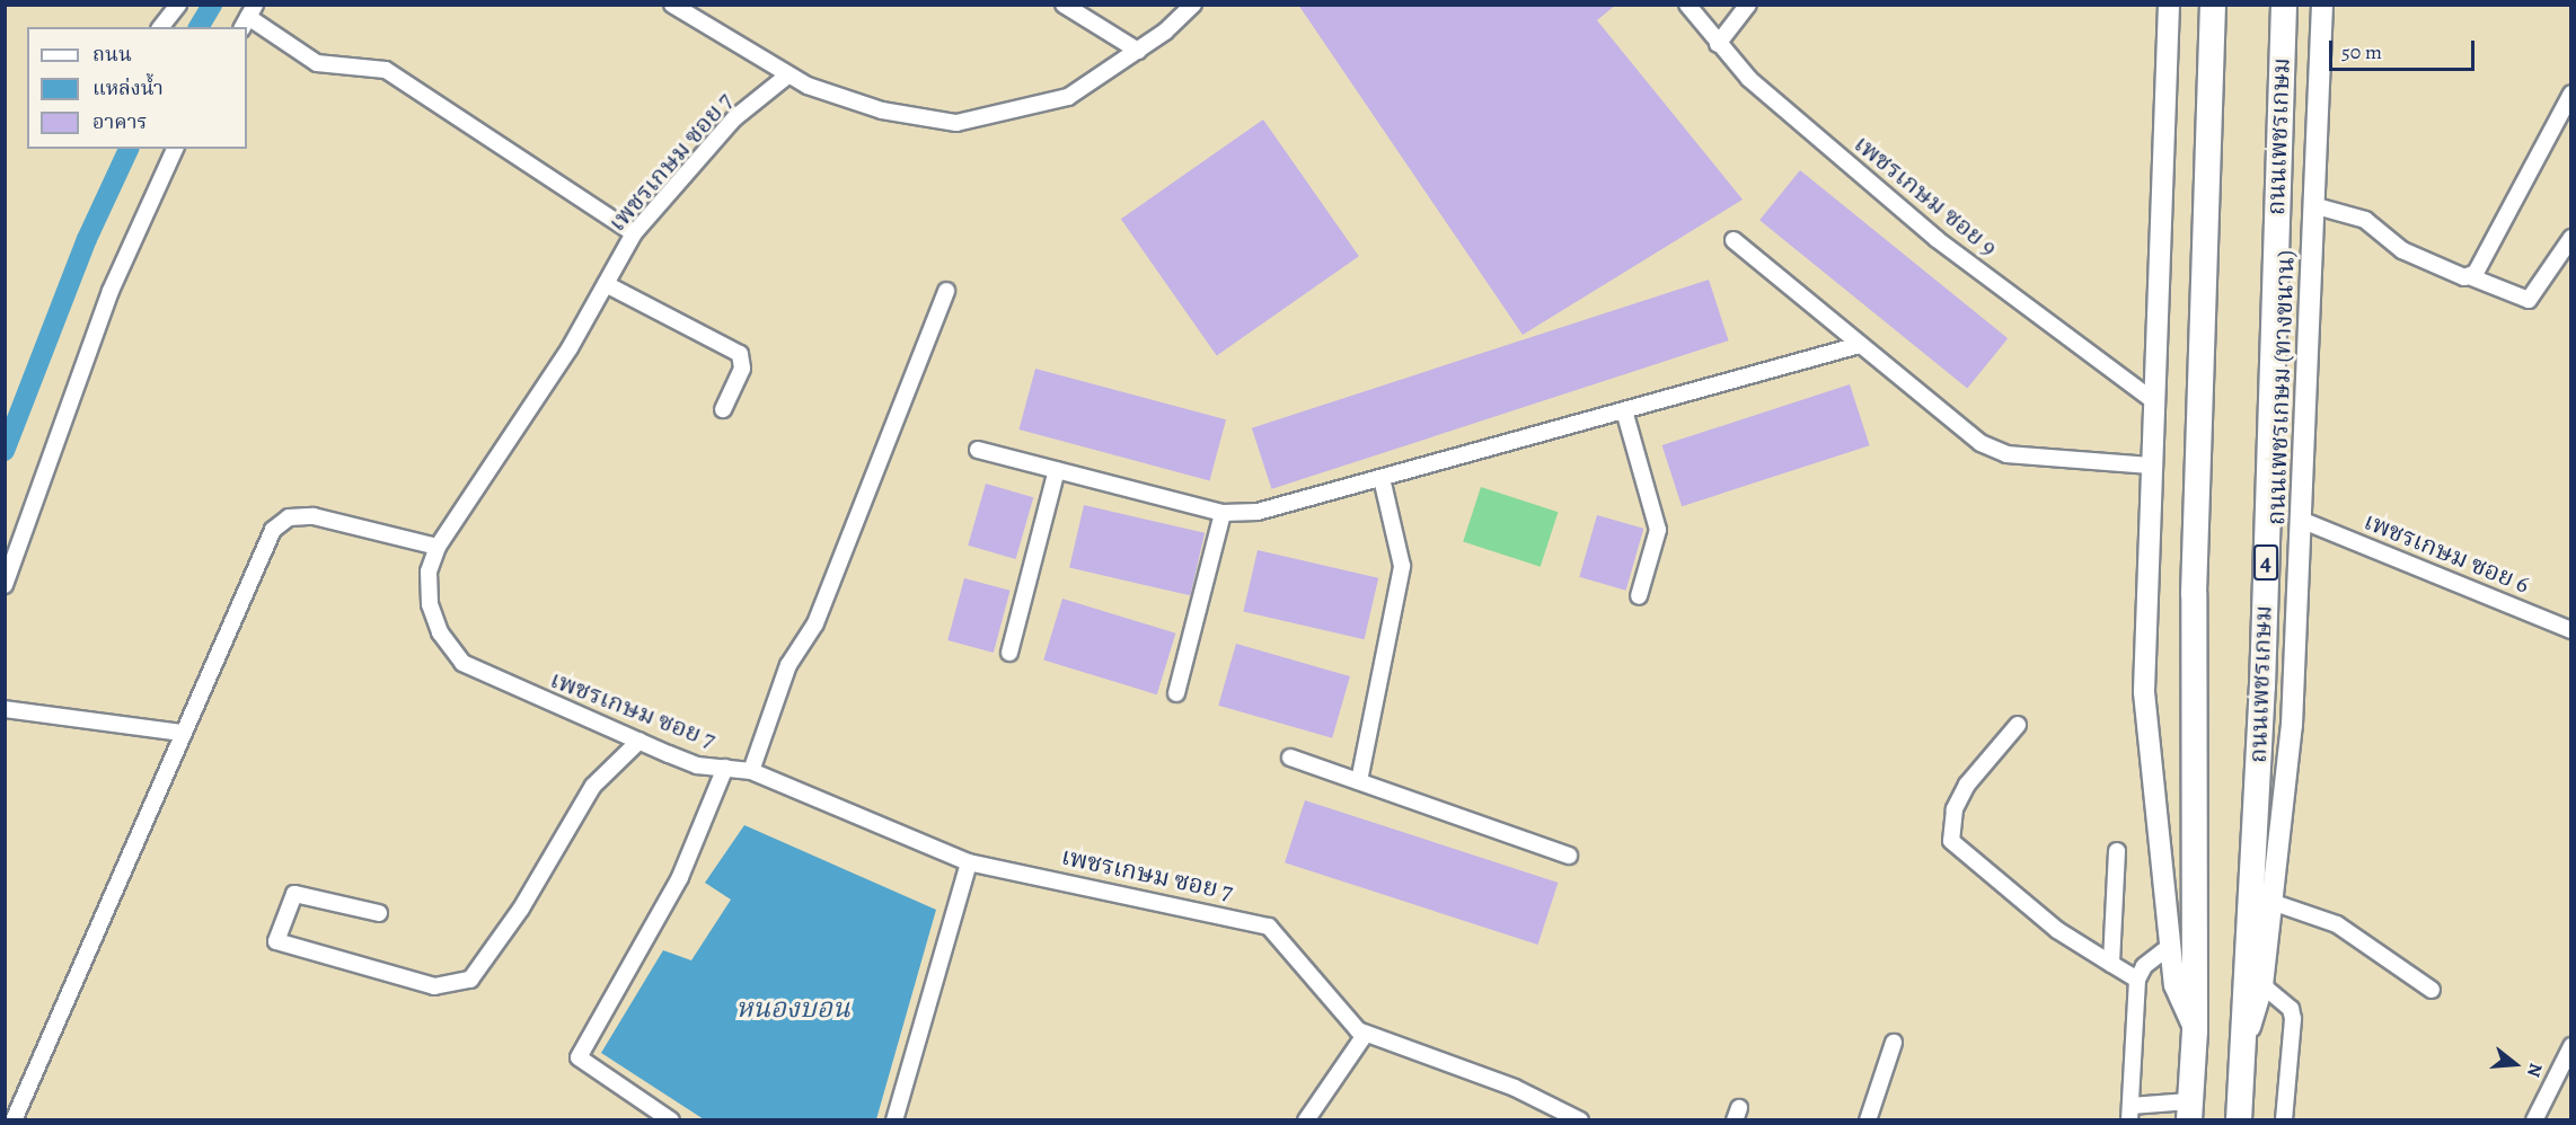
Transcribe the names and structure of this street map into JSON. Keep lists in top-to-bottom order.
{
  "streets": {
    "highway": ["ถนนเพชรเกษม", "4"],
    "main road": ["ถนนเพชรเกษม (ทางขนาน)"],
    "street": ["เพชรเกษม ซอย 7", "เพชรเกษม ซอย 9", "เพชรเกษม ซอย 6"]
  },
  "crossings": [
    ["ถนนเพชรเกษม", "ถนนเพชรเกษม (ทางขนาน)"],
    ["ถนนเพชรเกษม (ทางขนาน)", "เพชรเกษม ซอย 6"]
  ],
  "water": ["หนองบอน"],
  "legend": ["ถนน", "แหล่งน้ำ", "อาคาร"],
  "scale_bar": "50 m",
  "north": "right"
}
